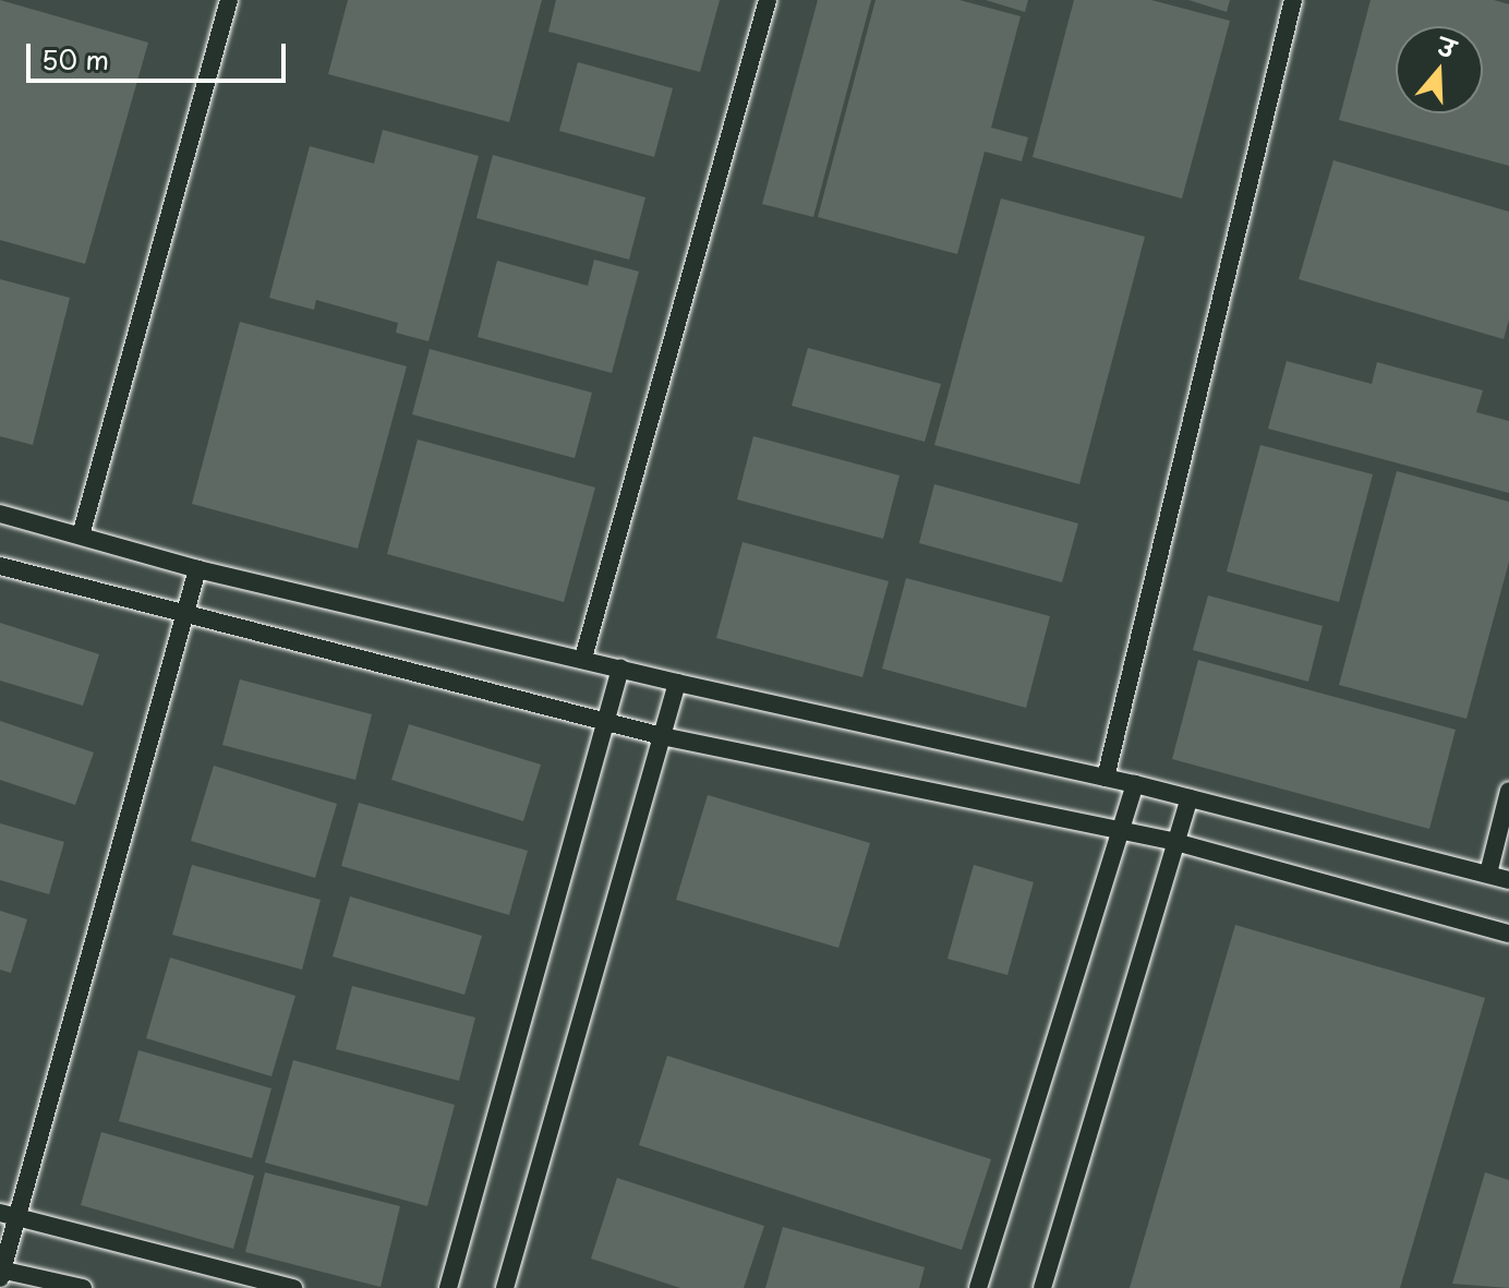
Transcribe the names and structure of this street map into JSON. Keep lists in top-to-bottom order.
{
  "scale_bar": "50 m",
  "north": "top"
}
